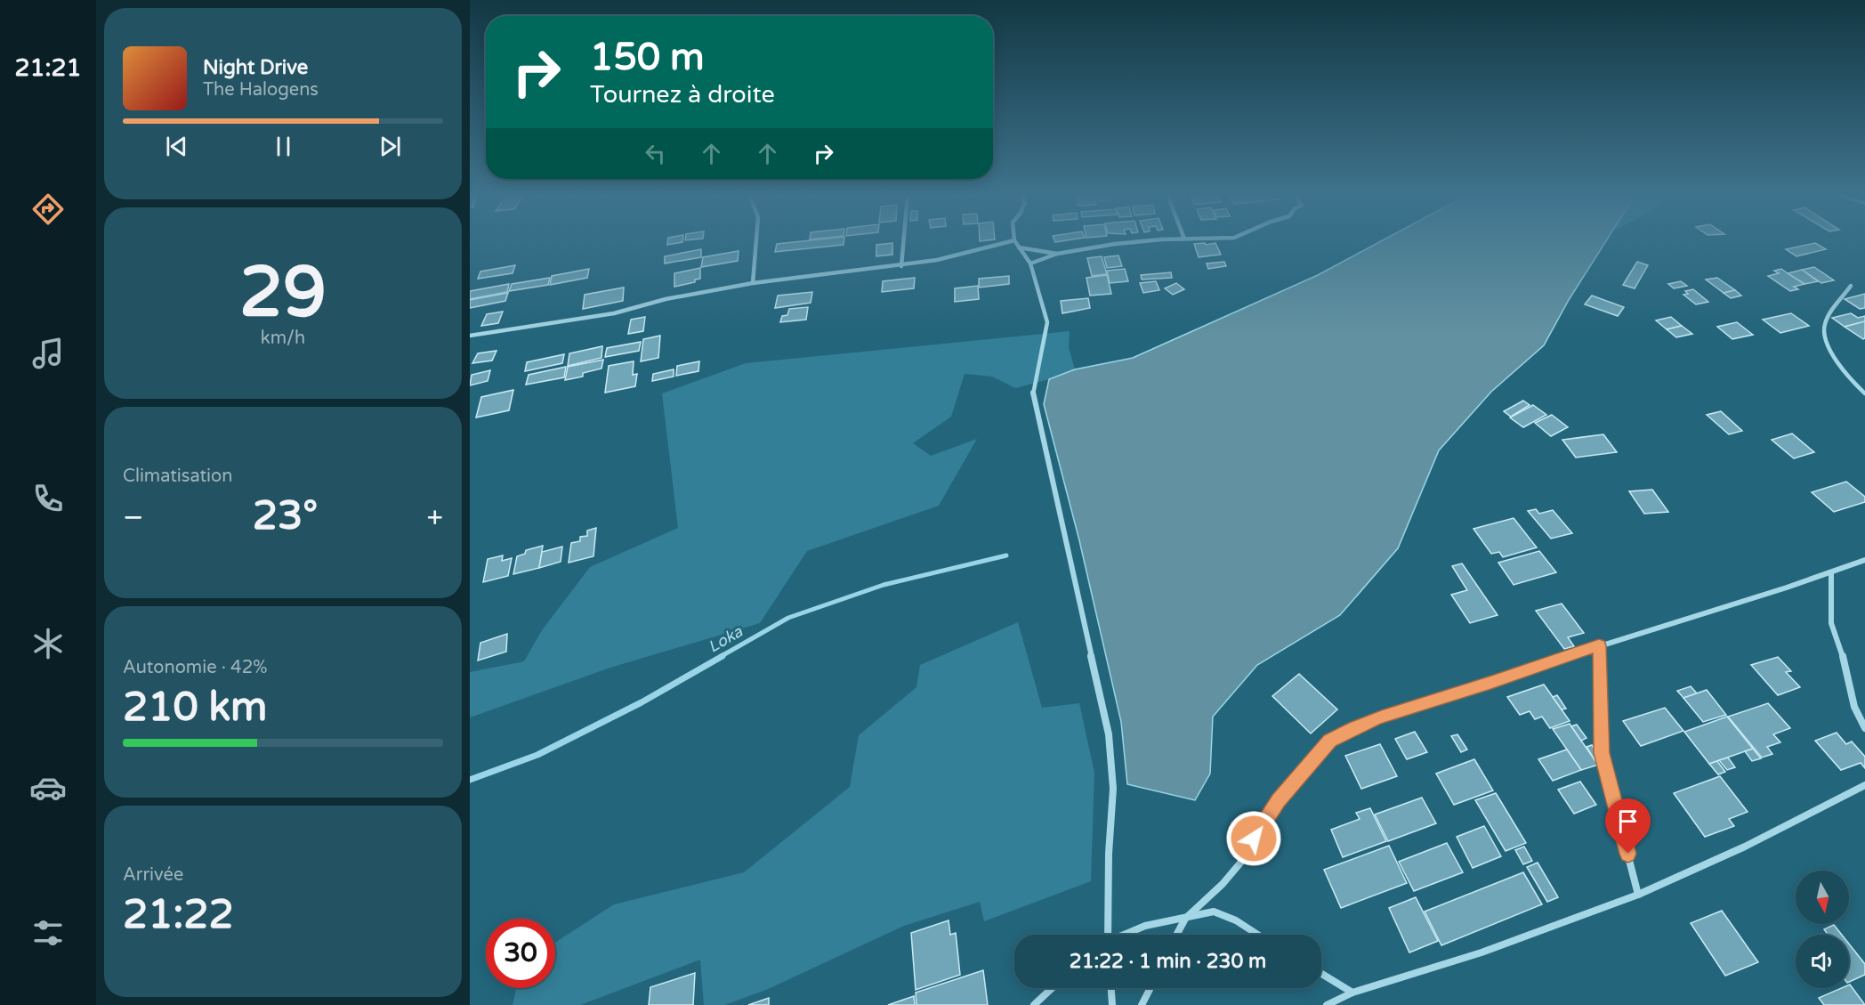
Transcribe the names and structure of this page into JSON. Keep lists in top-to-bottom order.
{
  "water": ["Loka"],
  "north": "bottom",
  "page": {
    "tabs": "21:21",
    "turn": ["150 m", "Tournez à droite"],
    "song": ["Night Drive", "The Halogens"],
    "tile": [
      ["29", "km/h"],
      "Climatisation",
      ["Autonomie · 42%", "210 km"],
      ["Arrivée", "21:22"]
    ],
    "heat": ["−", "23°", "+"],
    "limit": "30",
    "trip": "21:22 · 1 min · 230 m"
  }
}
